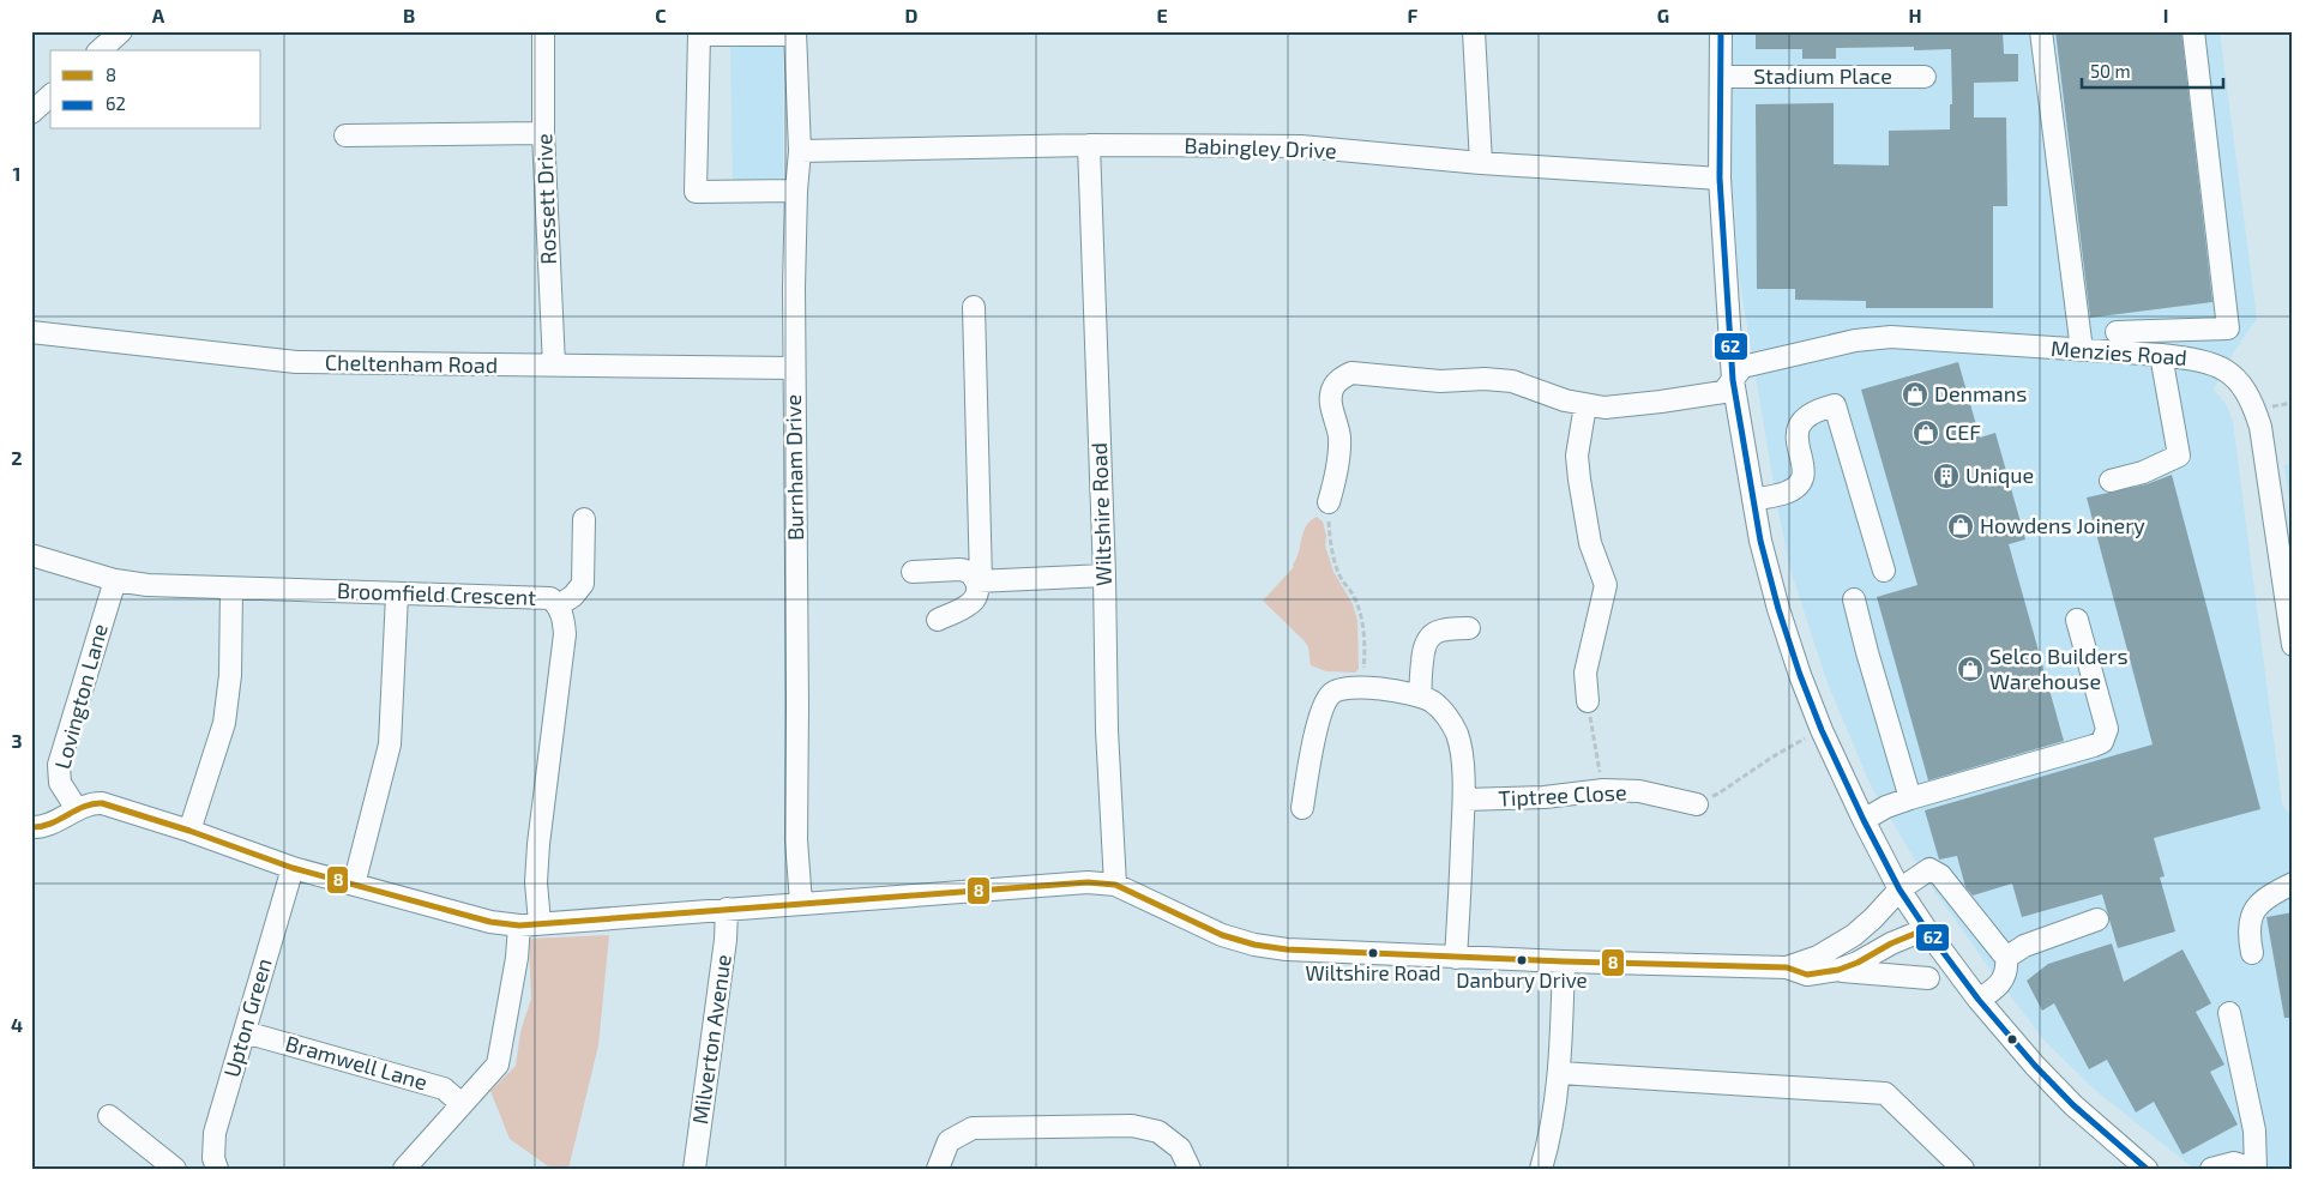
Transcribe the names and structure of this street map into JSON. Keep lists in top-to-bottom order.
{
  "streets": {
    "street": [
      "Stadium Place",
      "Babingley Drive",
      "Rossett Drive",
      "Menzies Road",
      "Cheltenham Road",
      "Burnham Drive",
      "Wiltshire Road",
      "Broomfield Crescent",
      "Lovington Lane",
      "Tiptree Close",
      "Upton Green",
      "Milverton Avenue",
      "Bramwell Lane"
    ]
  },
  "crossings": [
    ["Babingley Drive", "Burnham Drive"],
    ["Babingley Drive", "Wiltshire Road"],
    ["Rossett Drive", "Cheltenham Road"],
    ["Cheltenham Road", "Burnham Drive"],
    ["Broomfield Crescent", "Lovington Lane"],
    ["Broomfield Crescent", "Bramwell Lane"],
    ["Upton Green", "Bramwell Lane"]
  ],
  "places": {
    "shop": [
      "Denmans",
      "CEF",
      "Howdens Joinery",
      "Selco Builders Warehouse"
    ],
    "building": ["Unique"],
    "other": ["Wiltshire Road", "Danbury Drive"]
  },
  "lines": ["transit line 62", "transit line 8"],
  "legend": ["8", "62"],
  "scale_bar": "50 m",
  "grid": {
    "columns": [
      "A",
      "B",
      "C",
      "D",
      "E",
      "F",
      "G",
      "H",
      "I"
    ],
    "rows": [
      "1",
      "2",
      "3",
      "4"
    ]
  }
}
